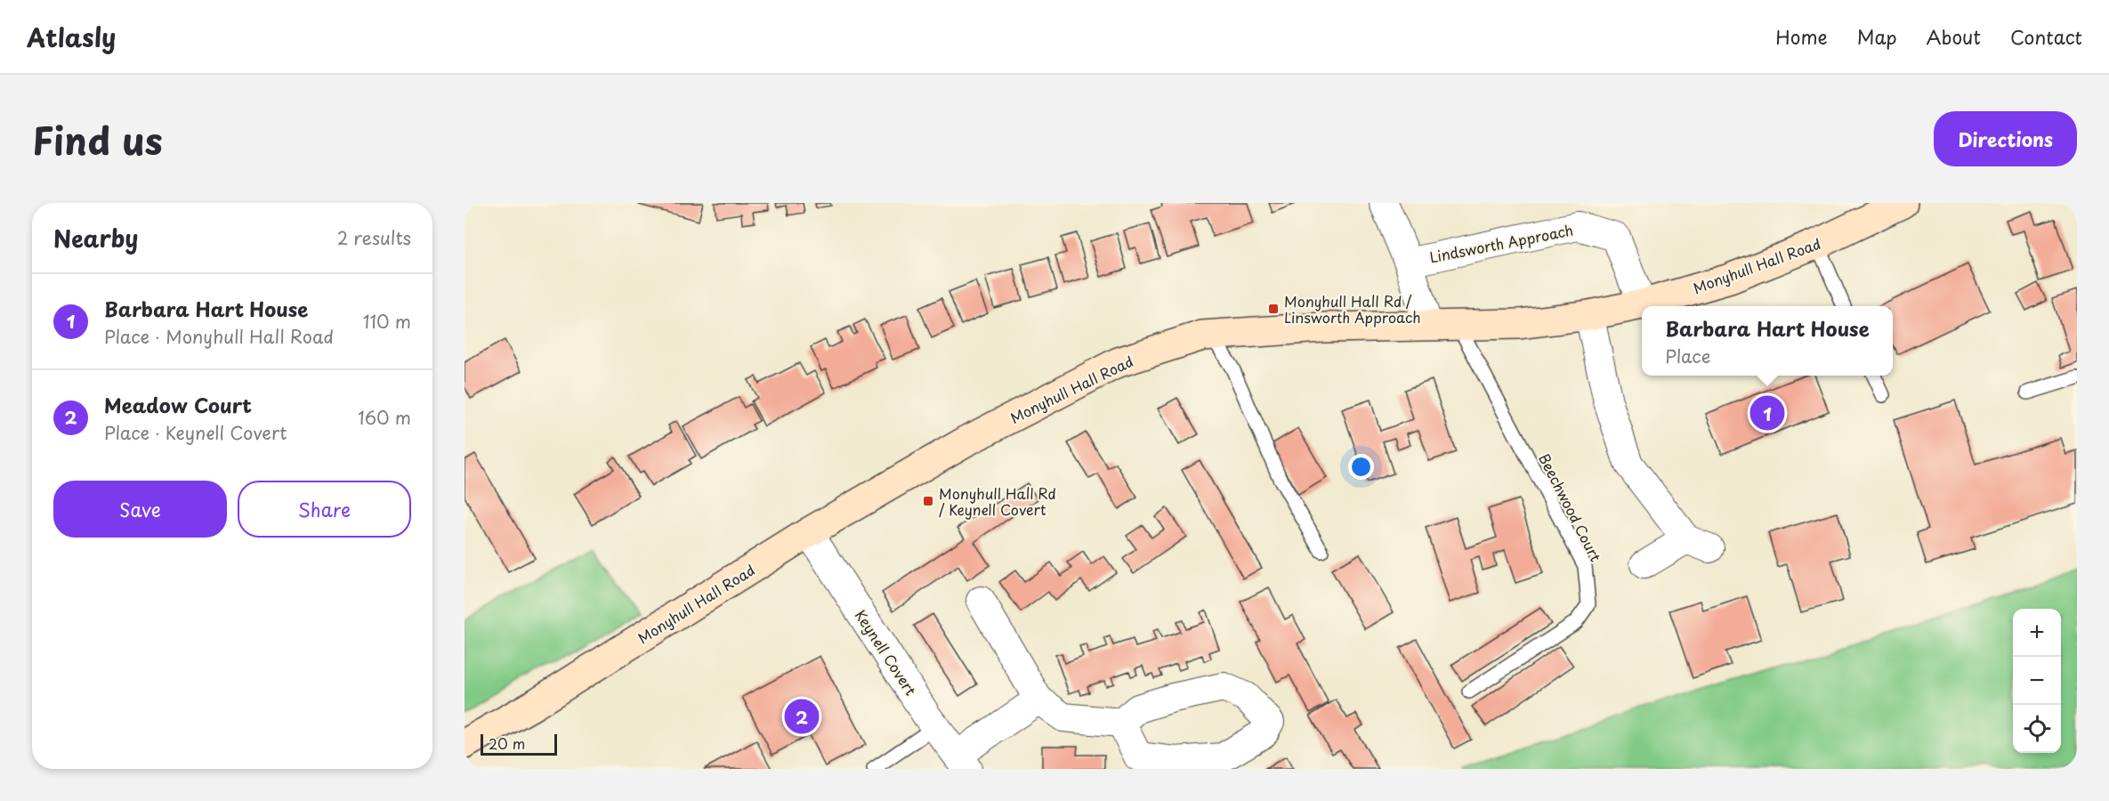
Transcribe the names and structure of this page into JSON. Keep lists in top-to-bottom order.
{
  "streets": {
    "street": ["Lindsworth Approach", "Monyhull Hall Road", "Keynell Covert"],
    "lane": ["Beechwood Court"]
  },
  "crossings": [
    ["Lindsworth Approach", "Monyhull Hall Road"],
    ["Monyhull Hall Road", "Beechwood Court"],
    ["Monyhull Hall Road", "Keynell Covert"]
  ],
  "places": {
    "transit": ["Monyhull Hall Rd / Linsworth Approach", "Monyhull Hall Rd / Keynell Covert"]
  },
  "scale_bar": "20 m",
  "page": {
    "header": "Atlasly",
    "nav": [
      "Home",
      "Map",
      "About",
      "Contact"
    ],
    "title": "Find us",
    "buttons": [
      "Directions",
      ["Save", "Share"]
    ],
    "heading": ["Nearby", "2 results"],
    "list": [
      {
        "mark": "1",
        "name": "Barbara Hart House",
        "note": "Place · Monyhull Hall Road",
        "value": "110 m"
      },
      {
        "mark": "2",
        "name": "Meadow Court",
        "note": "Place · Keynell Covert",
        "value": "160 m"
      }
    ],
    "popup": ["Barbara Hart House", "Place"],
    "pins": ["1", "2"],
    "map_buttons": ["+", "−"],
    "scale": "20 m"
  }
}
